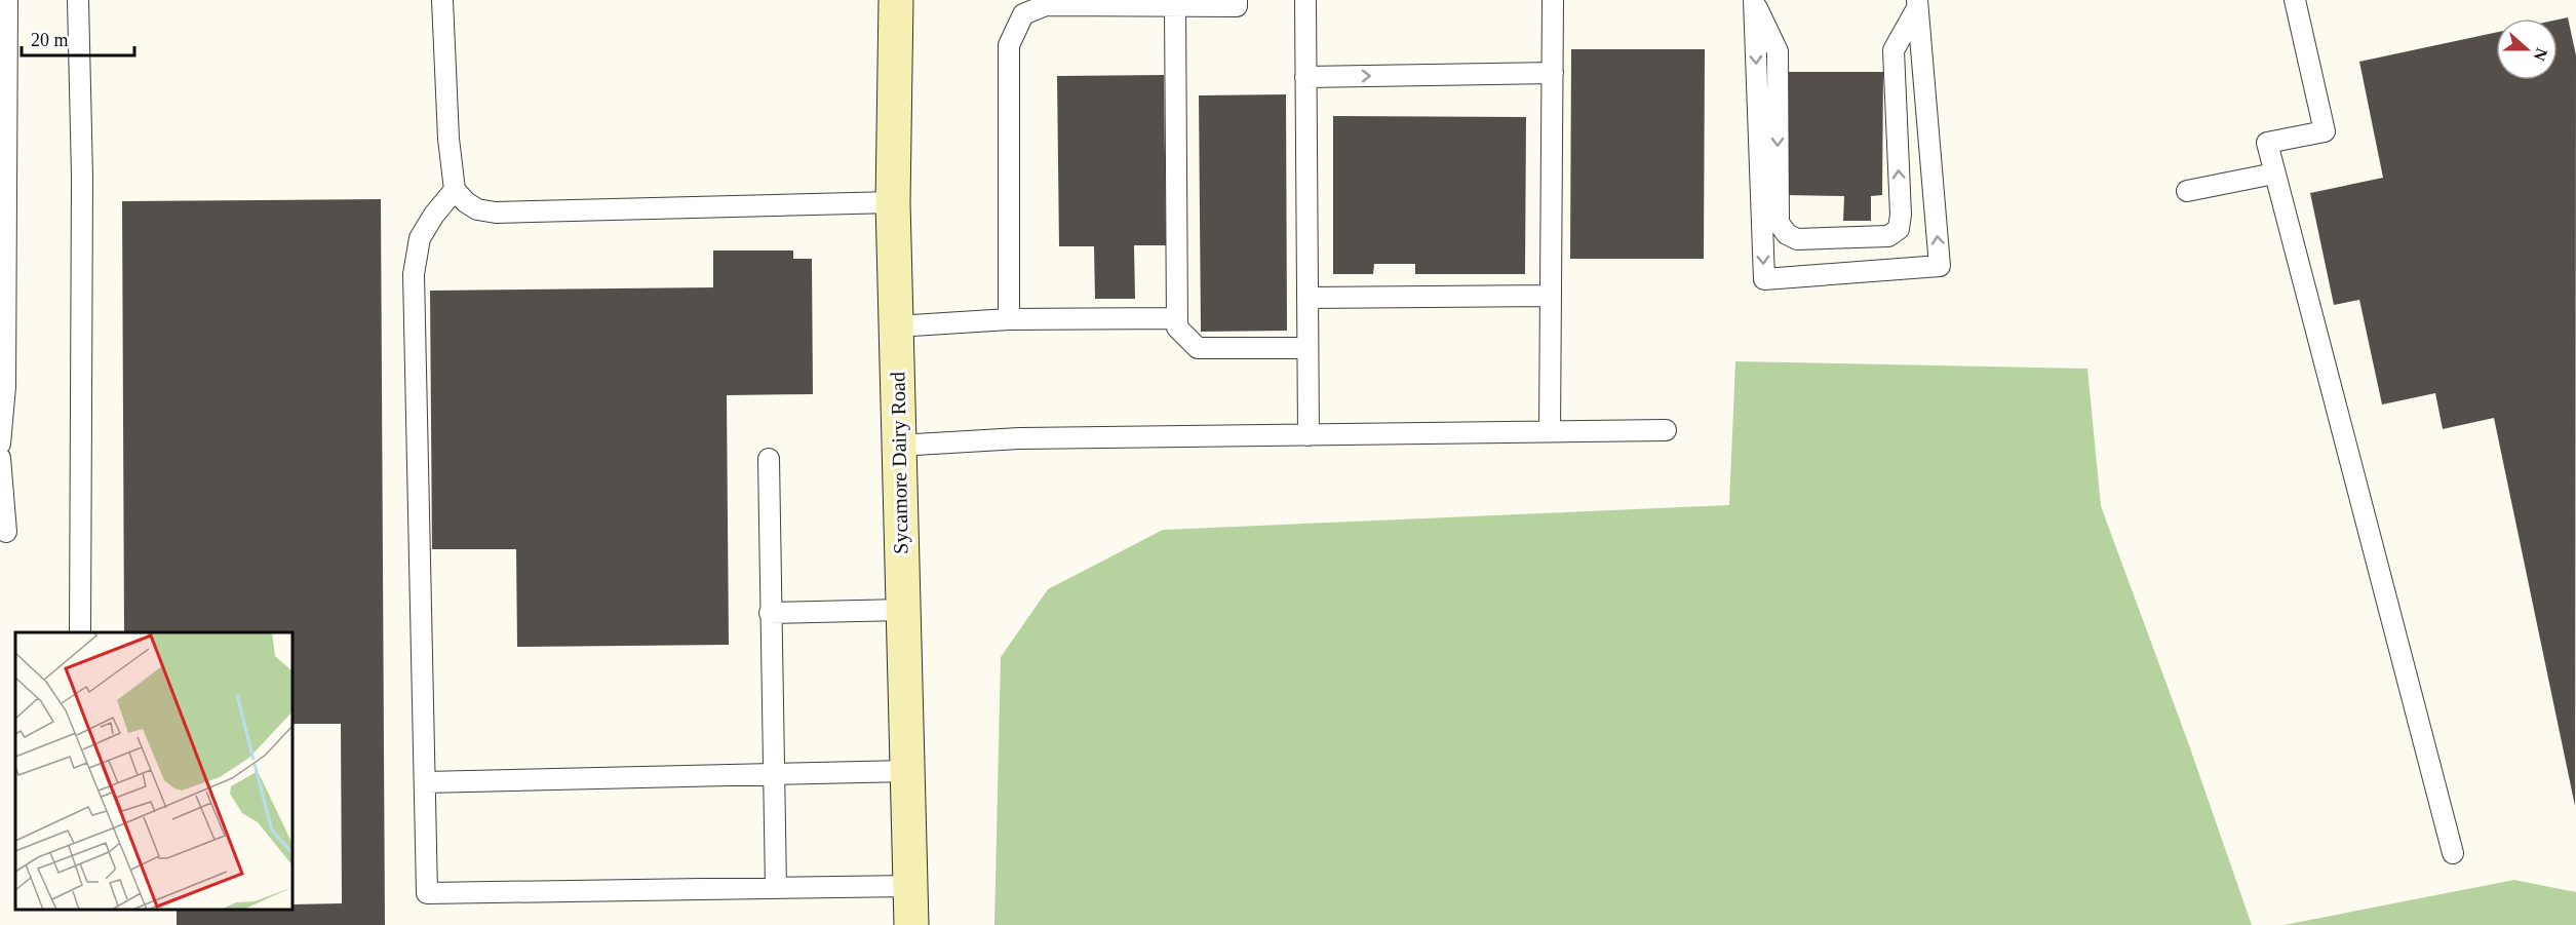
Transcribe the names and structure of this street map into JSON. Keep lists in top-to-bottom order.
{
  "streets": {
    "main road": ["Sycamore Dairy Road"]
  },
  "scale_bar": "20 m",
  "north": "right"
}
